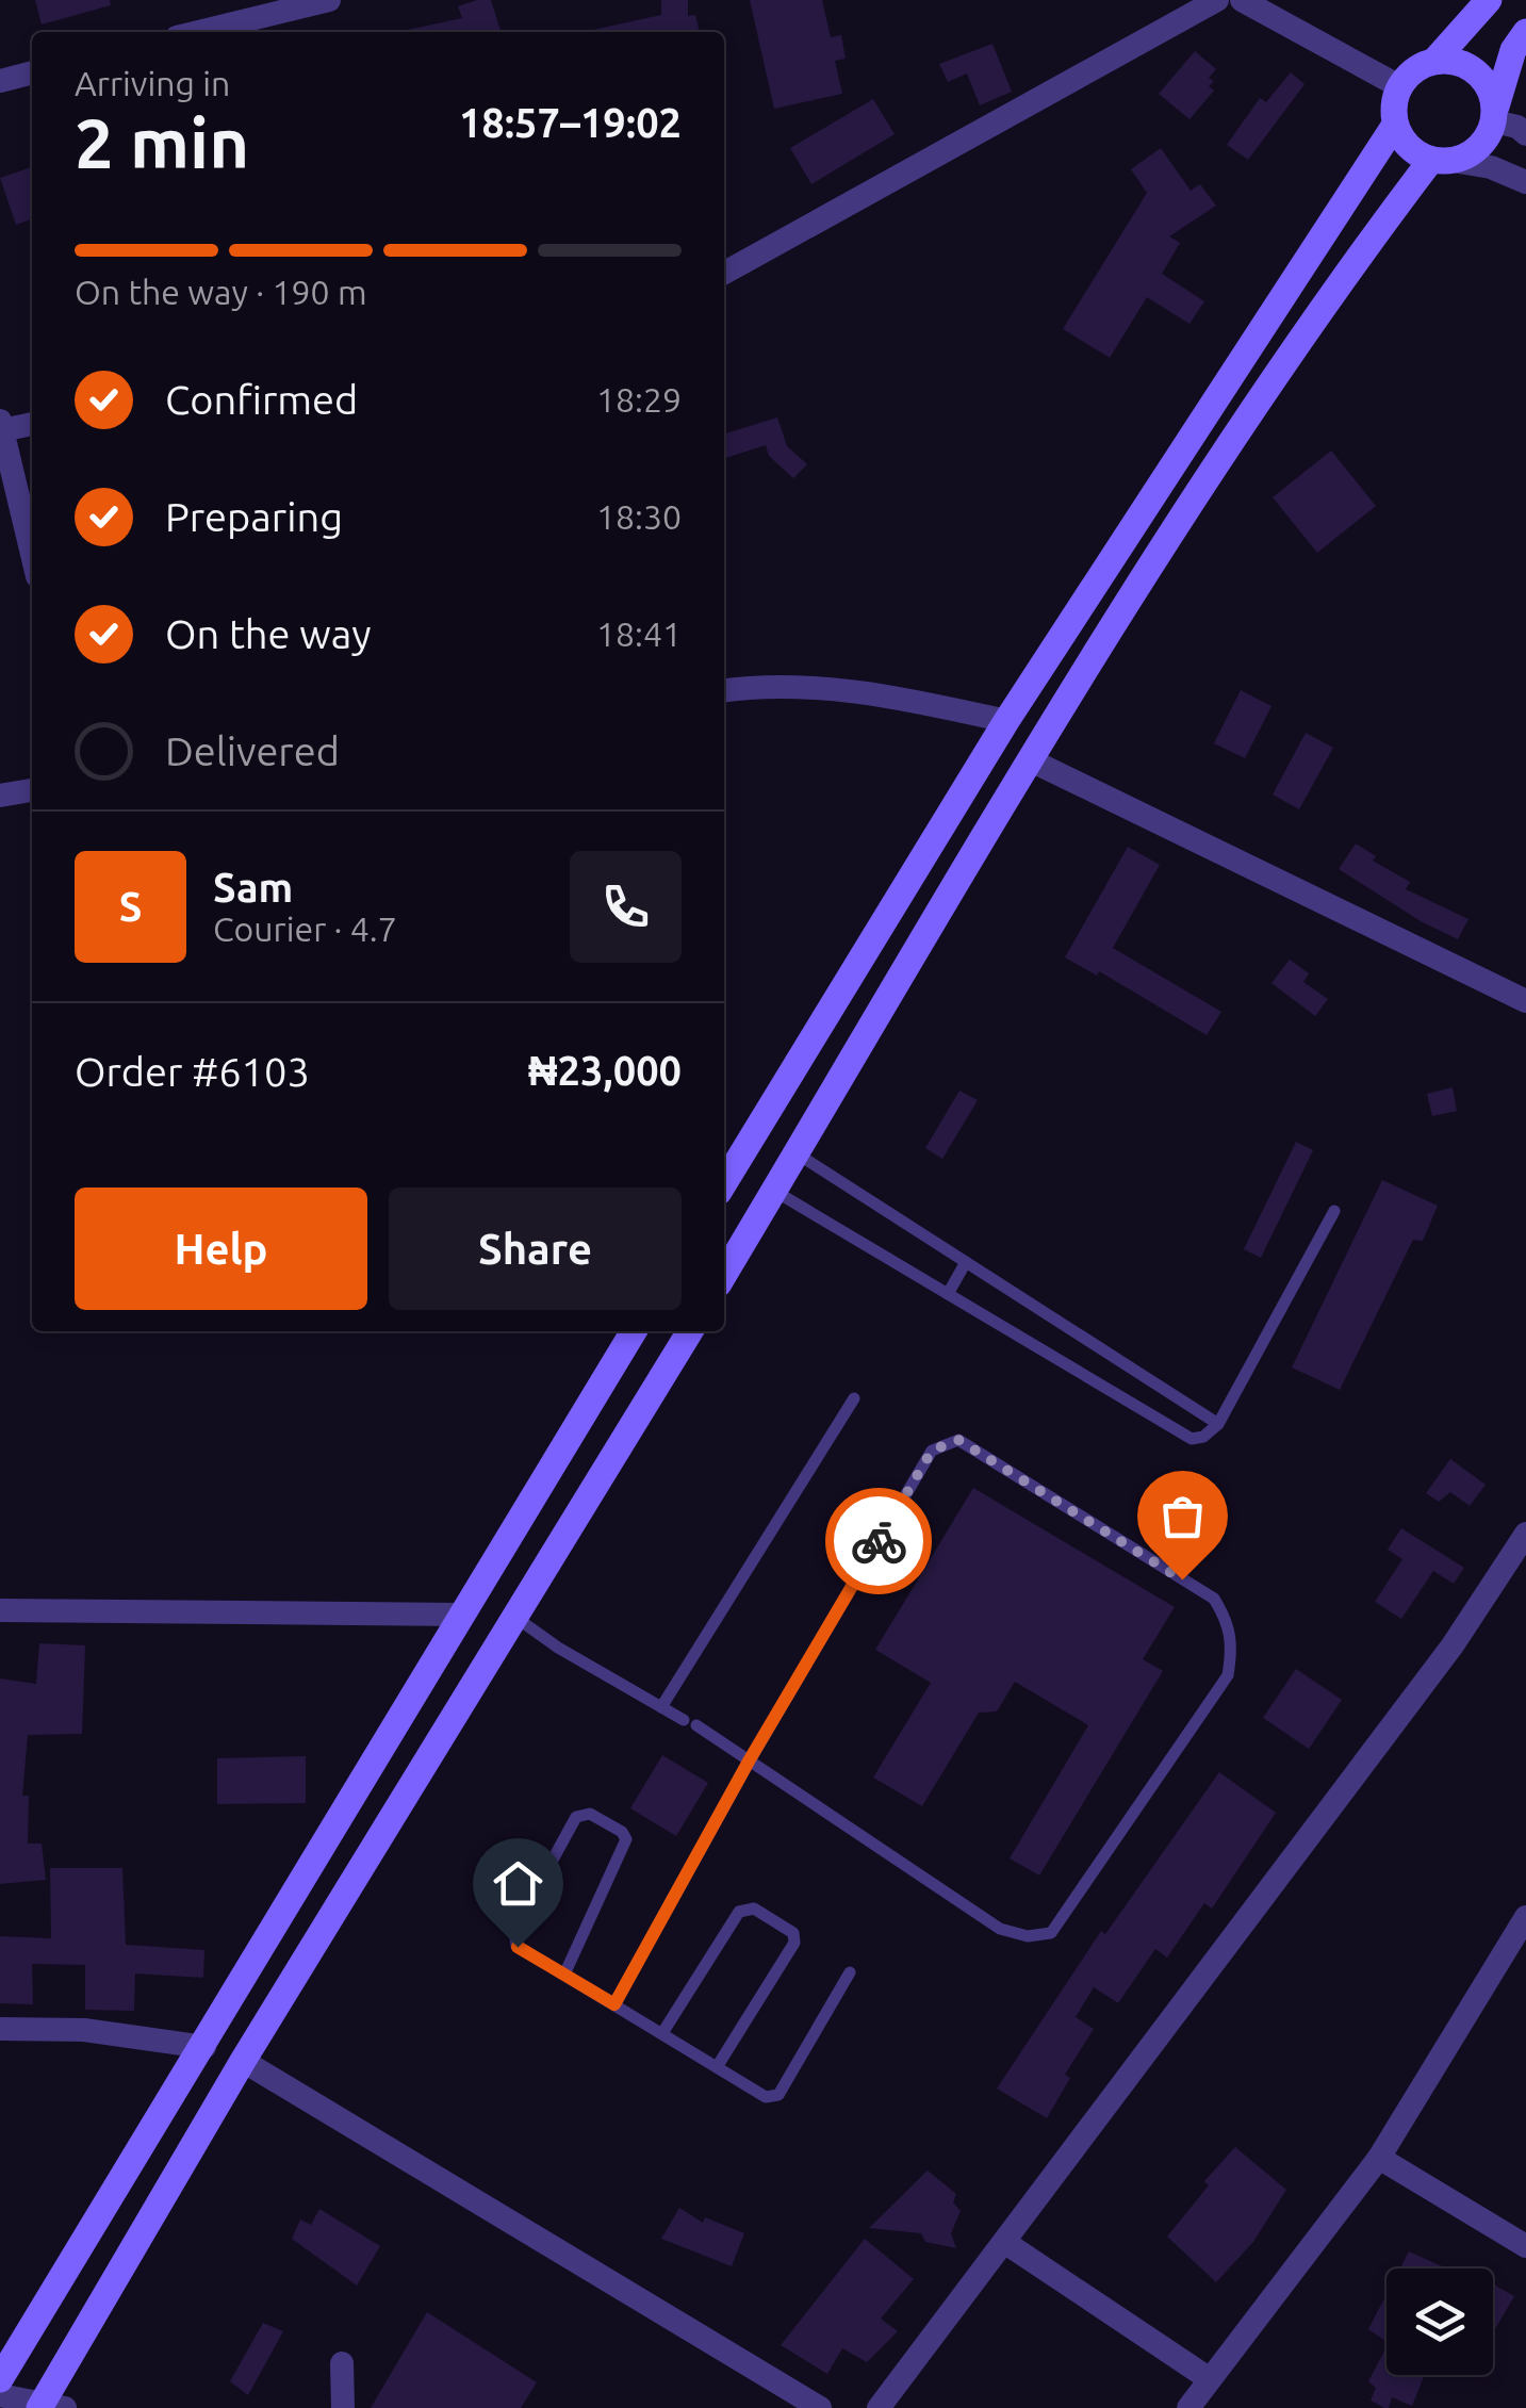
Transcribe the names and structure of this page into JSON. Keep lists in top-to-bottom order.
{
  "page": {
    "heading": ["2 min", "Arriving in", "18:57–19:02"],
    "panel": [
      "Sam",
      "Courier · 4.7",
      "Order #6103",
      "₦23,000"
    ],
    "bar": "On the way · 190 m",
    "list": [
      ["Confirmed", "18:29"],
      ["Preparing", "18:30"],
      ["On the way", "18:41"],
      "Delivered"
    ],
    "round": "S",
    "buttons": ["Help", "Share"]
  }
}
